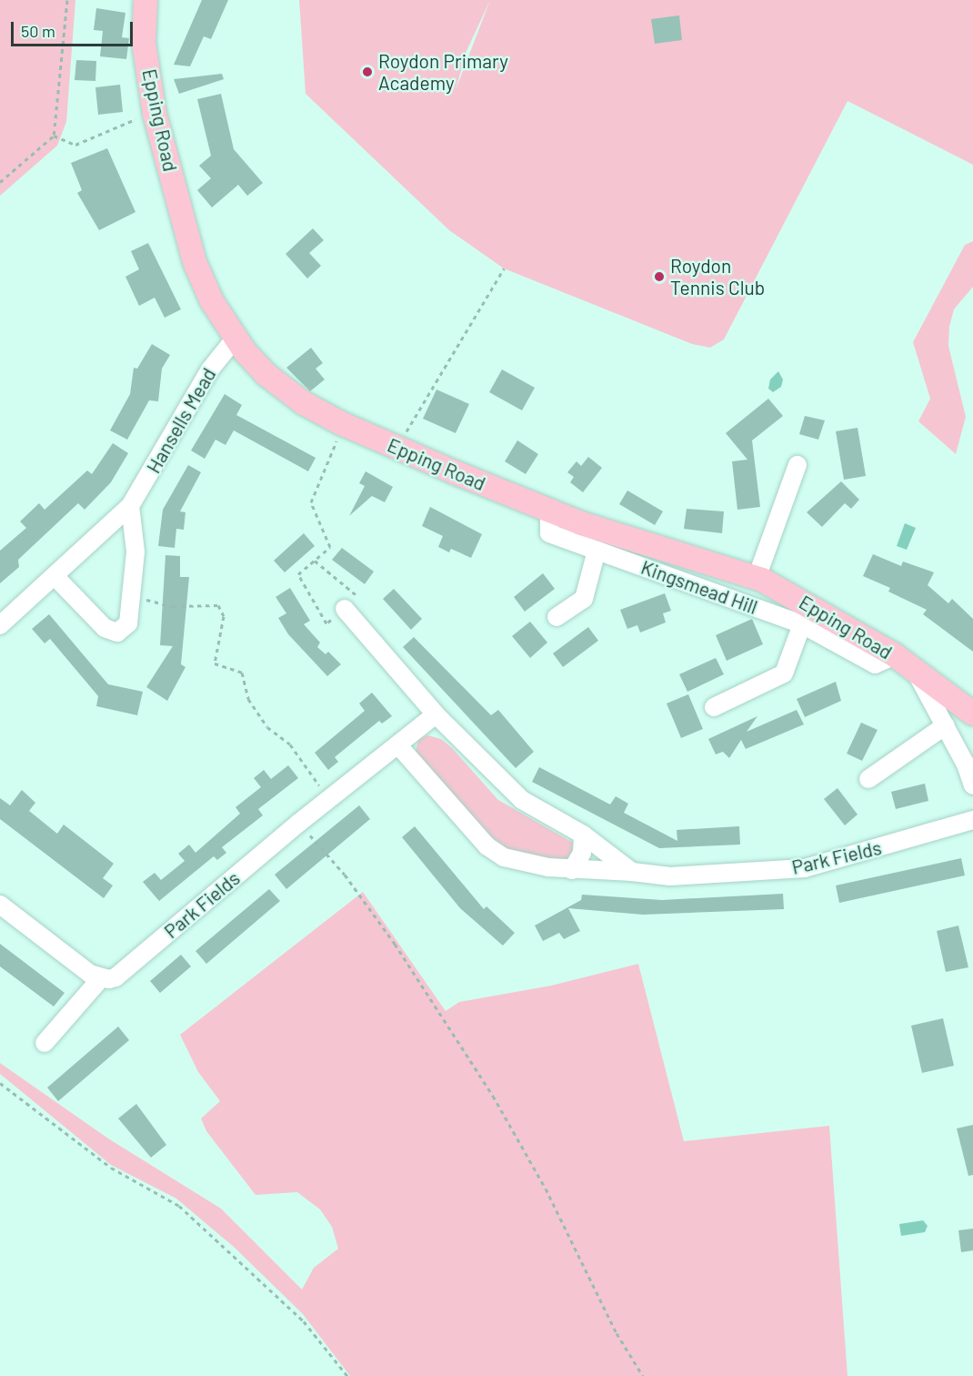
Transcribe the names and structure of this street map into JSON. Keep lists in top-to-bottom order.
{
  "streets": {
    "main road": ["Epping Road"],
    "street": ["Hansells Mead", "Kingsmead Hill", "Park Fields"]
  },
  "crossings": [
    ["Epping Road", "Hansells Mead"],
    ["Epping Road", "Kingsmead Hill"]
  ],
  "places": ["Roydon Primary Academy", "Roydon Tennis Club"],
  "scale_bar": "50 m"
}
